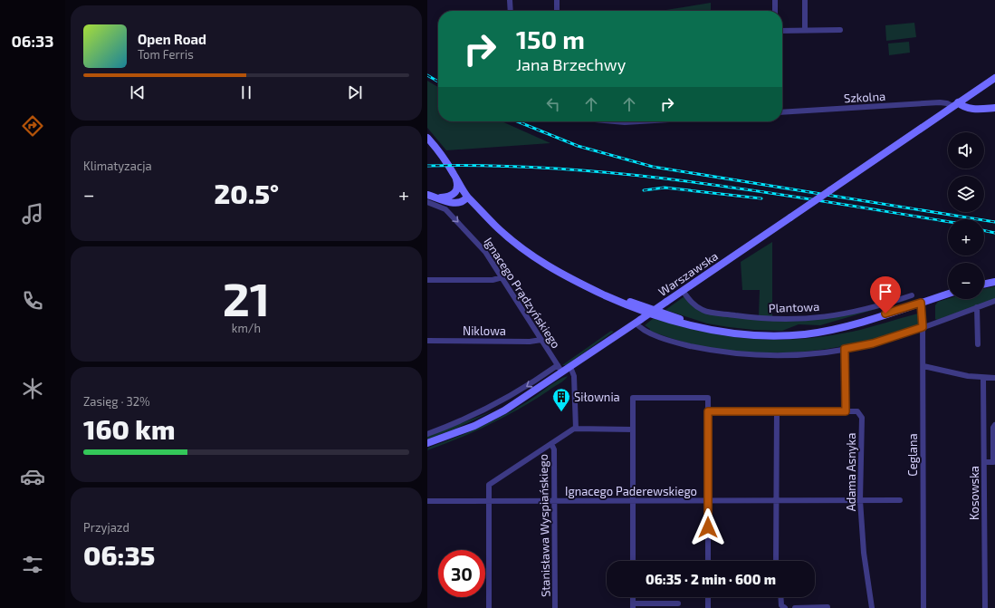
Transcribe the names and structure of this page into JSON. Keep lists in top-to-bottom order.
{
  "streets": {
    "main road": ["Warszawska"],
    "street": [
      "Szkolna",
      "Ignacego Prądzyńskiego",
      "Plantowa",
      "Niklowa",
      "Ceglana",
      "Adama Asnyka",
      "Ignacego Paderewskiego",
      "Kosowska",
      "Stanisława Wyspiańskiego"
    ]
  },
  "crossings": [
    ["Szkolna", "Warszawska"],
    ["Warszawska", "Ignacego Prądzyńskiego"],
    ["Warszawska", "Plantowa"],
    ["Ignacego Prądzyńskiego", "Niklowa"],
    ["Adama Asnyka", "Ignacego Paderewskiego"],
    ["Ignacego Paderewskiego", "Stanisława Wyspiańskiego"]
  ],
  "one_way": ["Ignacego Prądzyńskiego"],
  "places": {
    "building": ["Siłownia"]
  },
  "page": {
    "tabs": "06:33",
    "turn": ["150 m", "Jana Brzechwy"],
    "song": ["Open Road", "Tom Ferris"],
    "tile": [
      "Klimatyzacja",
      ["21", "km/h"],
      ["Zasięg · 32%", "160 km"],
      ["Przyjazd", "06:35"]
    ],
    "map_buttons": ["+", "−"],
    "heat": ["−", "20.5°", "+"],
    "limit": "30",
    "trip": "06:35 · 2 min · 600 m"
  }
}
